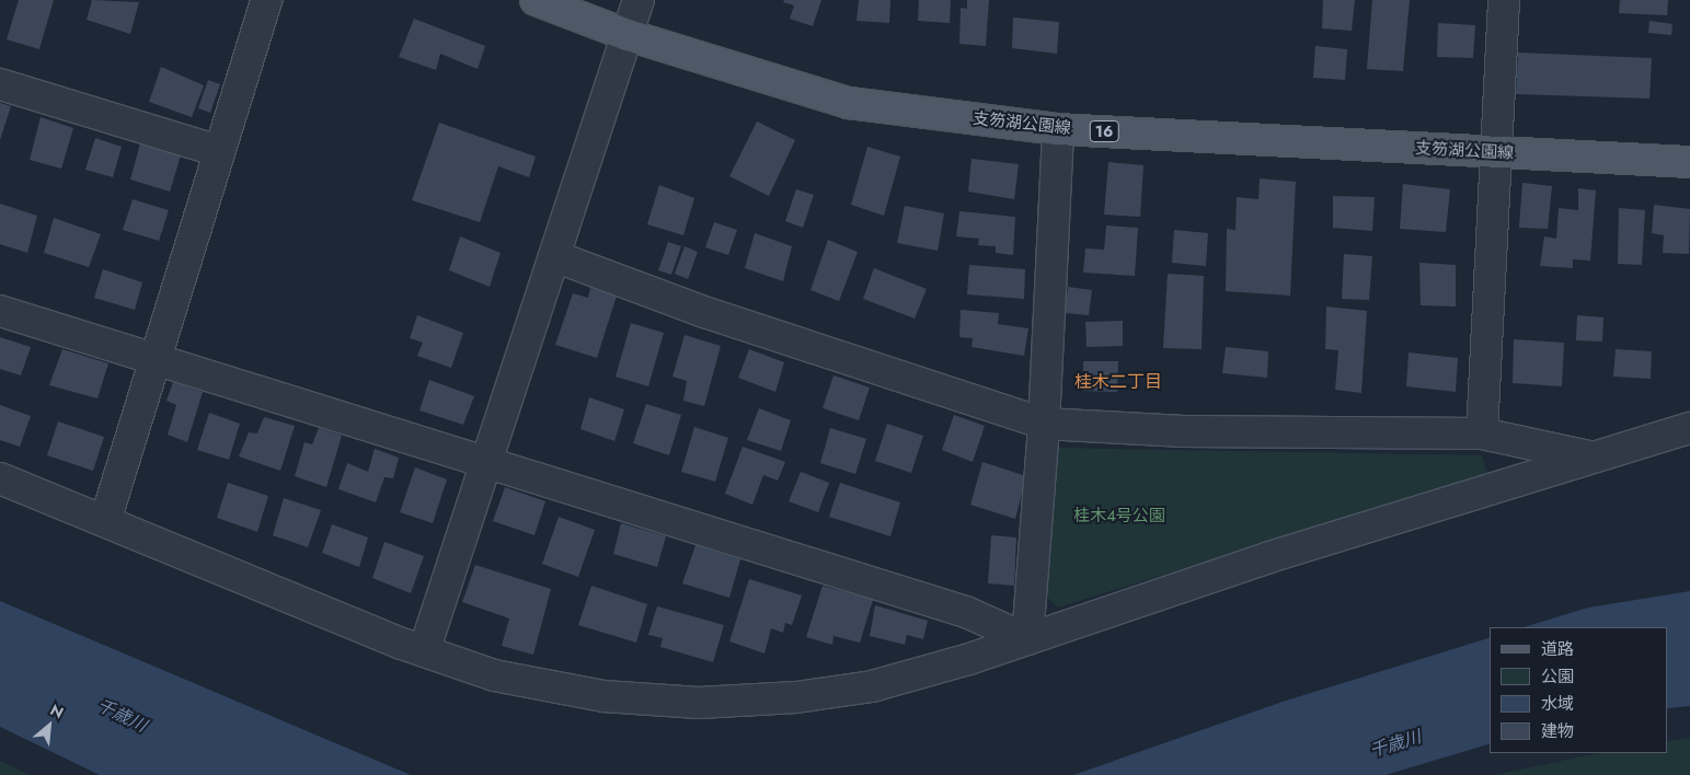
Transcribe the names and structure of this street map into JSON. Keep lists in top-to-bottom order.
{
  "streets": {
    "main road": ["支笏湖公園線", "16"]
  },
  "districts": ["桂木二丁目"],
  "water": ["千歳川"],
  "parks": ["桂木4号公園"],
  "legend": [
    "道路",
    "公園",
    "水域",
    "建物"
  ],
  "north": "top right"
}
